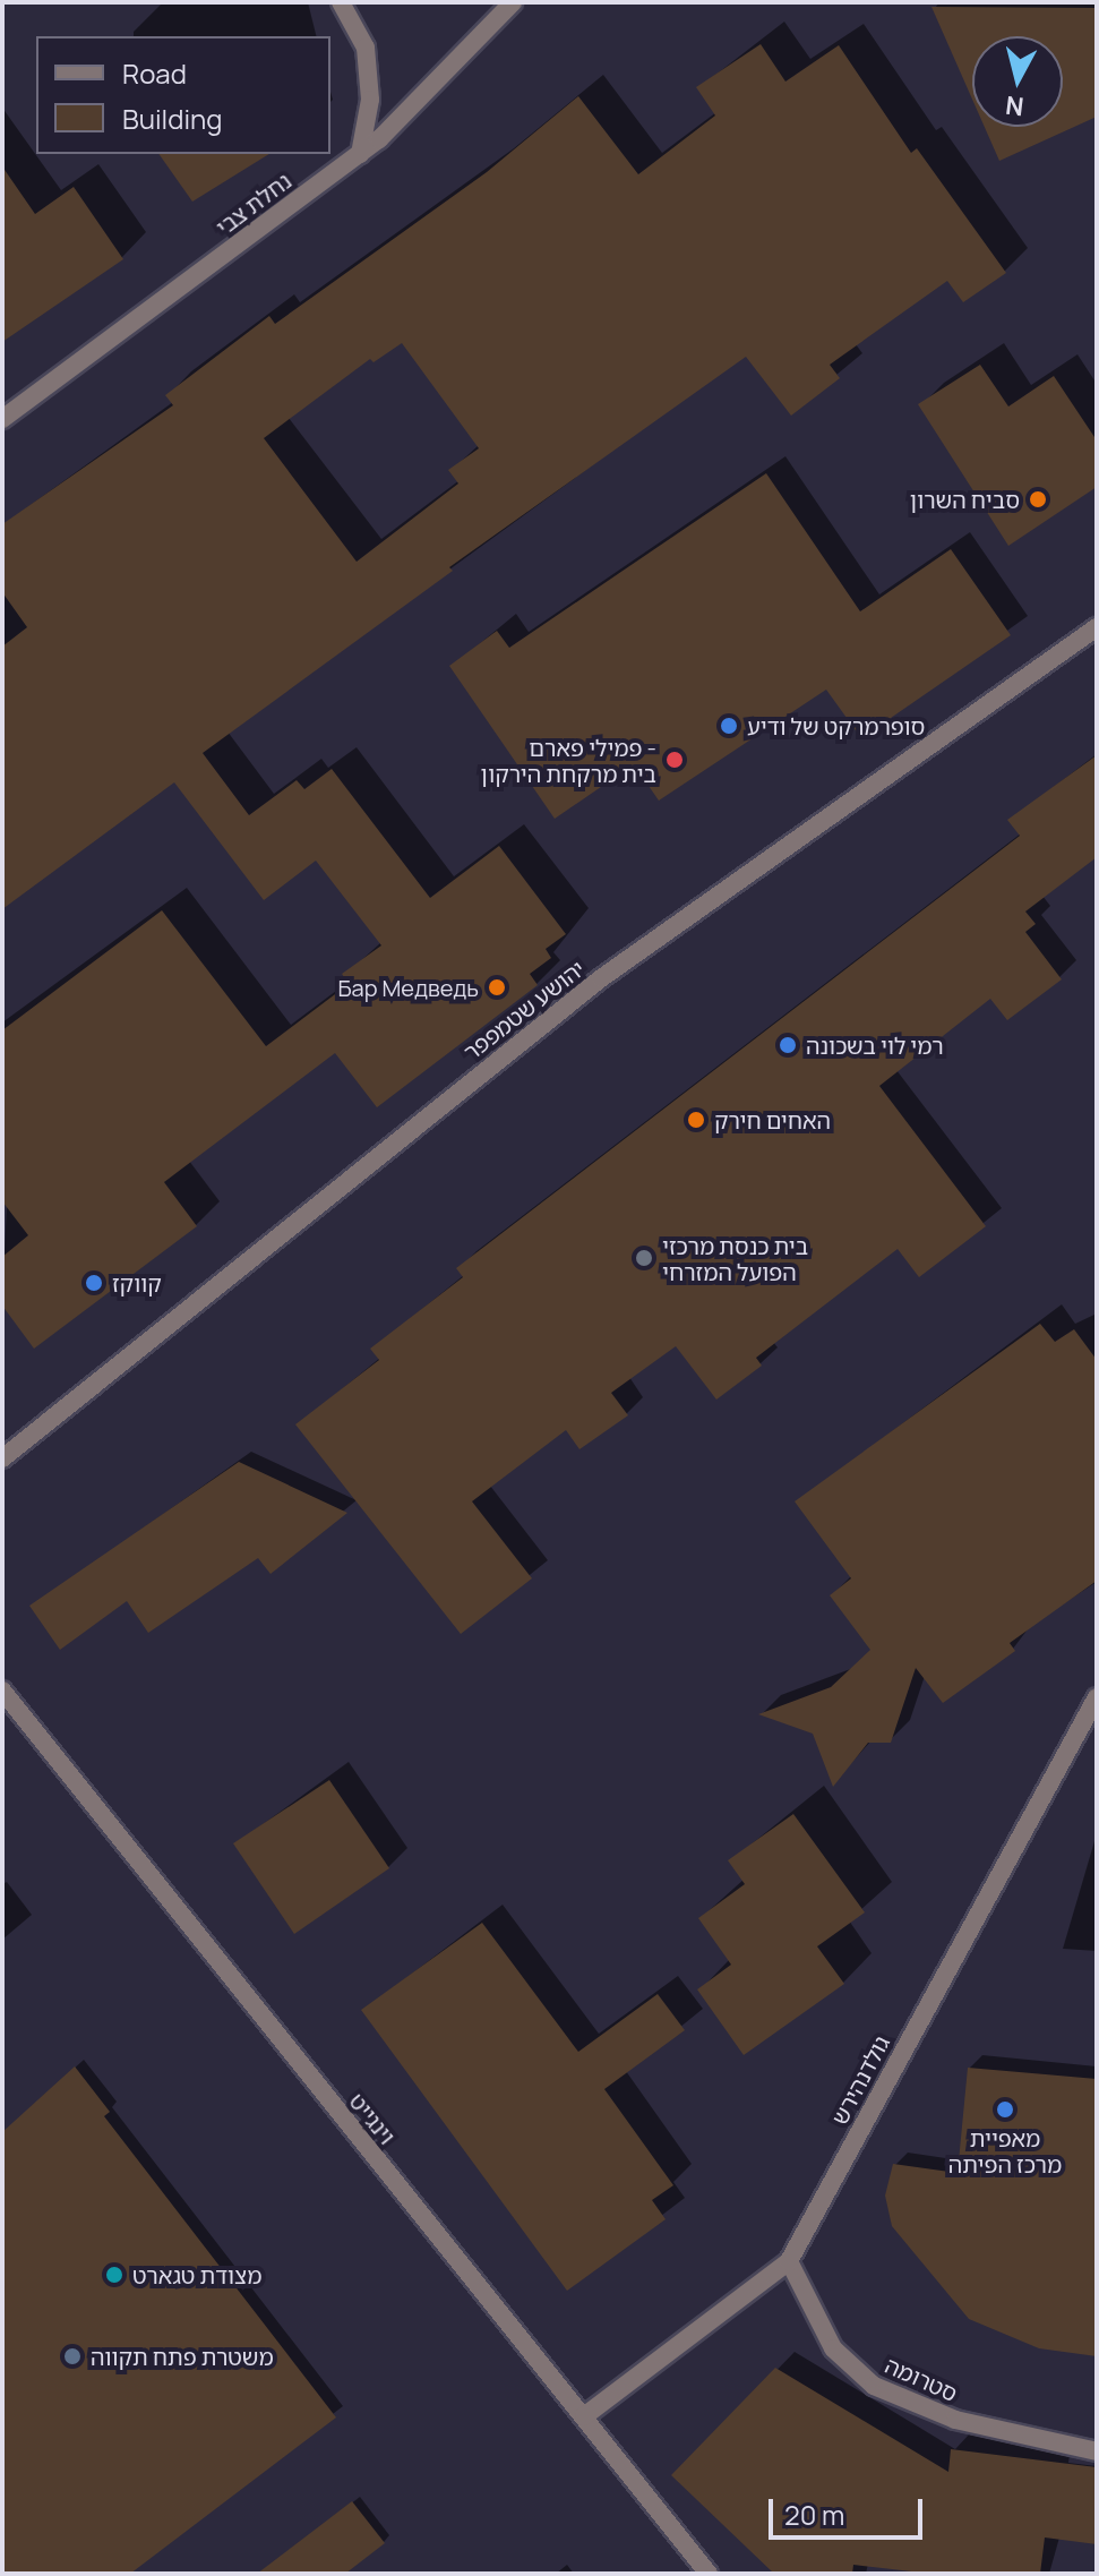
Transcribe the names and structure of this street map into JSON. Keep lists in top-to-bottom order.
{
  "streets": {
    "street": [
      "נחלת צבי",
      "יהושע שטמפפר",
      "גולדנהירש",
      "וינגייט",
      "סטרומה"
    ]
  },
  "crossings": [
    ["גולדנהירש", "וינגייט"],
    ["גולדנהירש", "סטרומה"]
  ],
  "places": [
    "סביח השרון",
    "סופרמרקט של ודיע",
    "פמילי פארם - בית מרקחת הירקון",
    "Бар Медведь",
    "רמי לוי בשכונה",
    "האחים חירק",
    "בית כנסת מרכזי הפועל המזרחי",
    "קווקז",
    "מאפיית מרכז הפיתה",
    "מצודת טגארט",
    "משטרת פתח תקווה"
  ],
  "legend": ["Road", "Building"],
  "scale_bar": "20 m",
  "north": "bottom"
}
